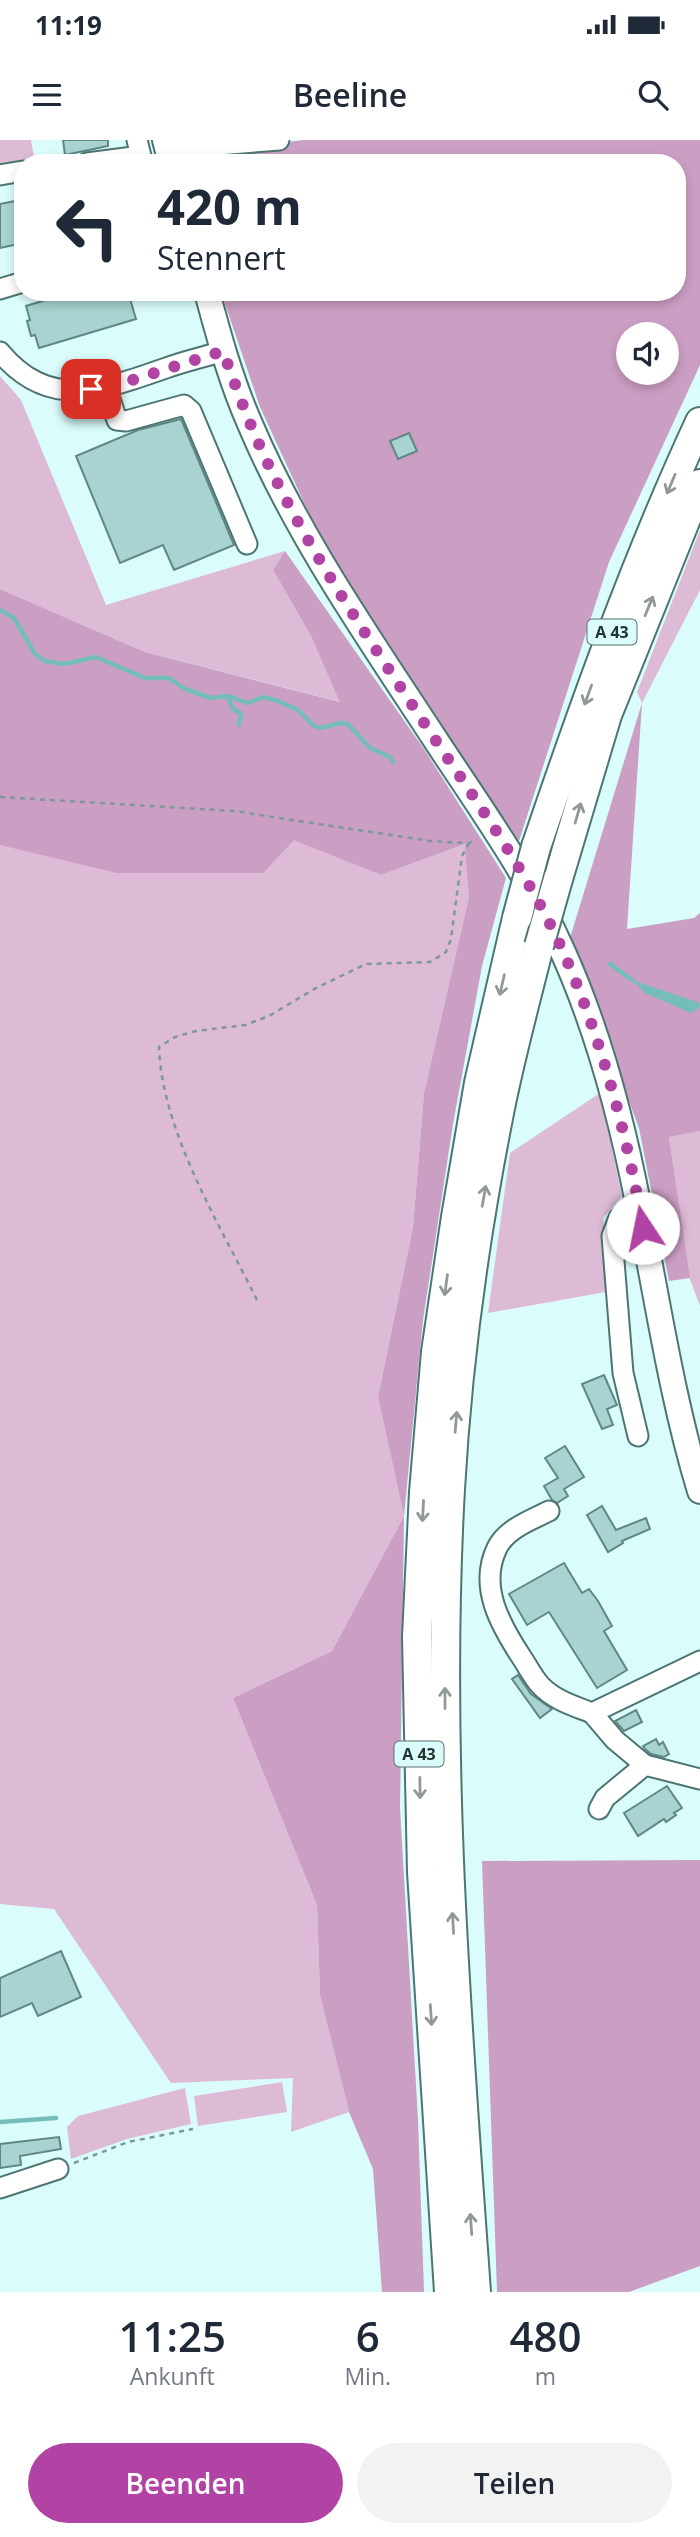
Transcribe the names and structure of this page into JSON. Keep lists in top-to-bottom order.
{
  "streets": {
    "highway": ["A 43"]
  },
  "page": {
    "status": "11:19",
    "header": "Beeline",
    "turn": ["420 m", "Stennert"],
    "eta": [
      "11:25",
      "Ankunft",
      "6",
      "Min.",
      "480",
      "m"
    ],
    "buttons": ["Beenden", "Teilen"]
  }
}
